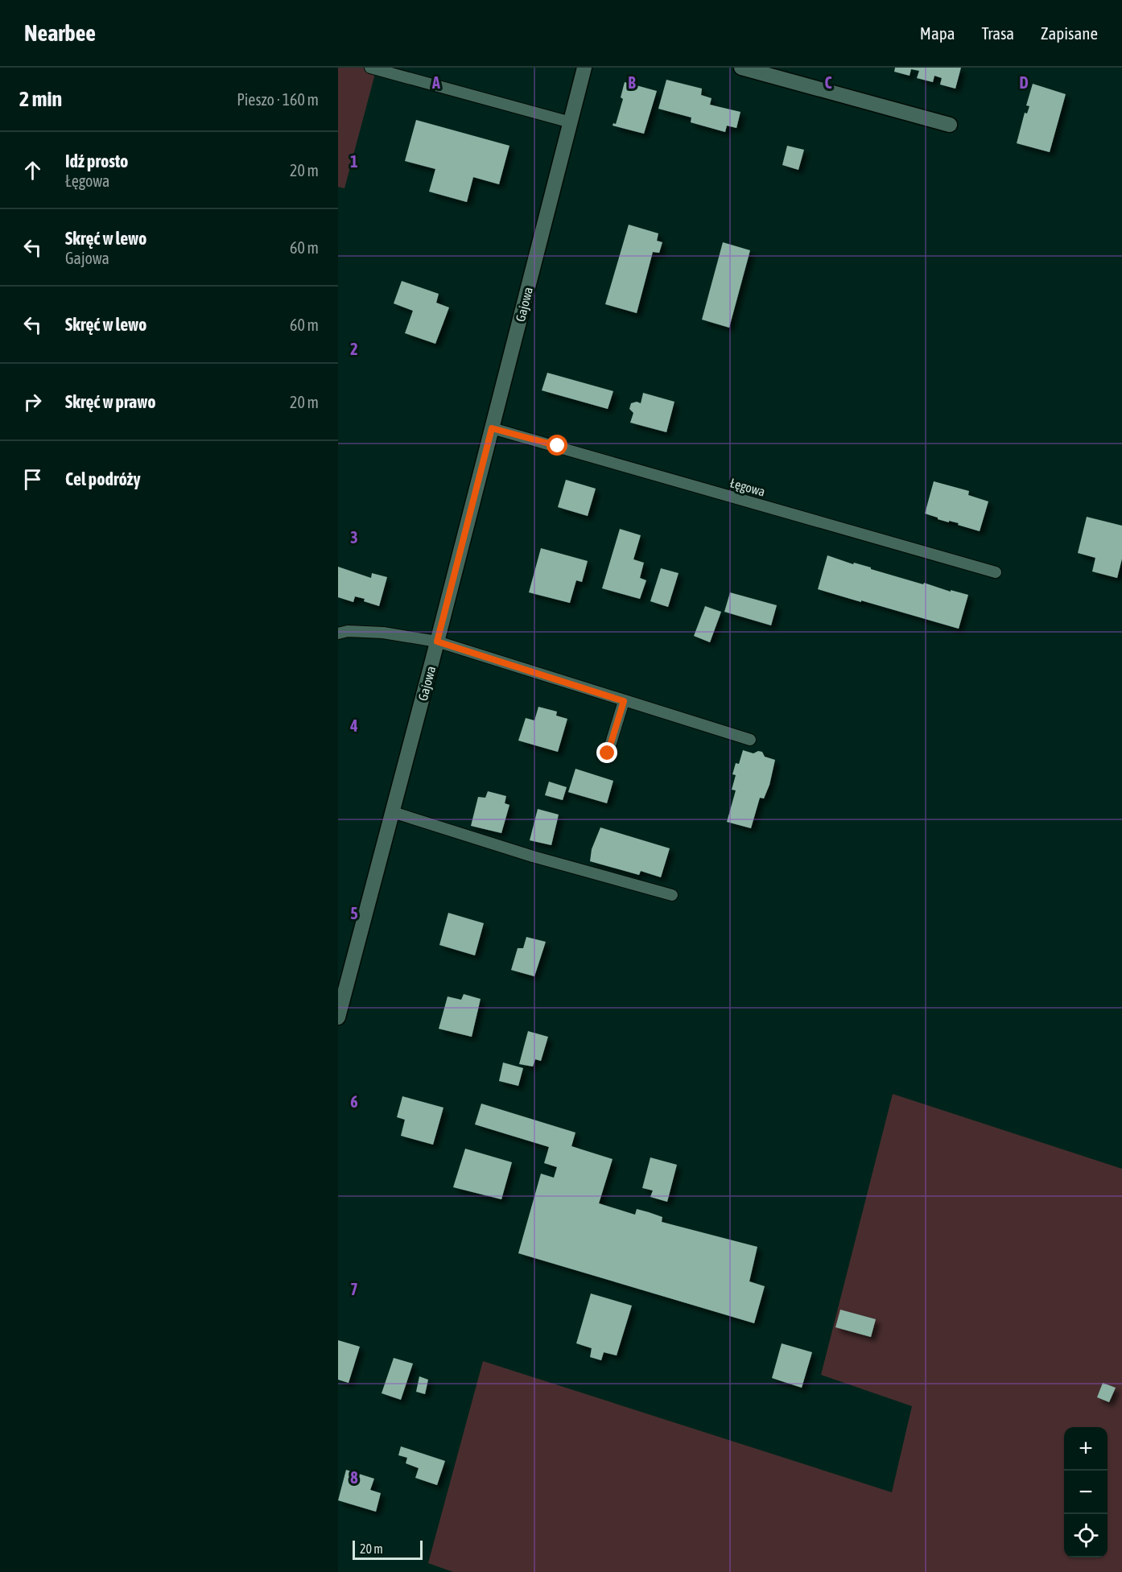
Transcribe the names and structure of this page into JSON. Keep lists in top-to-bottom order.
{
  "streets": {
    "street": ["Gajowa"],
    "lane": ["Łęgowa"]
  },
  "crossings": [
    ["Gajowa", "Łęgowa"]
  ],
  "scale_bar": "20 m",
  "page": {
    "header": "Nearbee",
    "nav": ["Mapa", "Trasa", "Zapisane"],
    "heading": ["2 min", "Pieszo · 160 m"],
    "list": [
      ["Idź prosto", "Łęgowa", "20 m"],
      ["Skręć w lewo", "Gajowa", "60 m"],
      ["Skręć w lewo", "60 m"],
      ["Skręć w prawo", "20 m"],
      "Cel podróży"
    ],
    "map_buttons": ["+", "−"],
    "scale": "20 m"
  },
  "grid": {
    "columns": [
      "A",
      "B",
      "C",
      "D"
    ],
    "rows": [
      "1",
      "2",
      "3",
      "4",
      "5",
      "6",
      "7",
      "8"
    ]
  }
}
